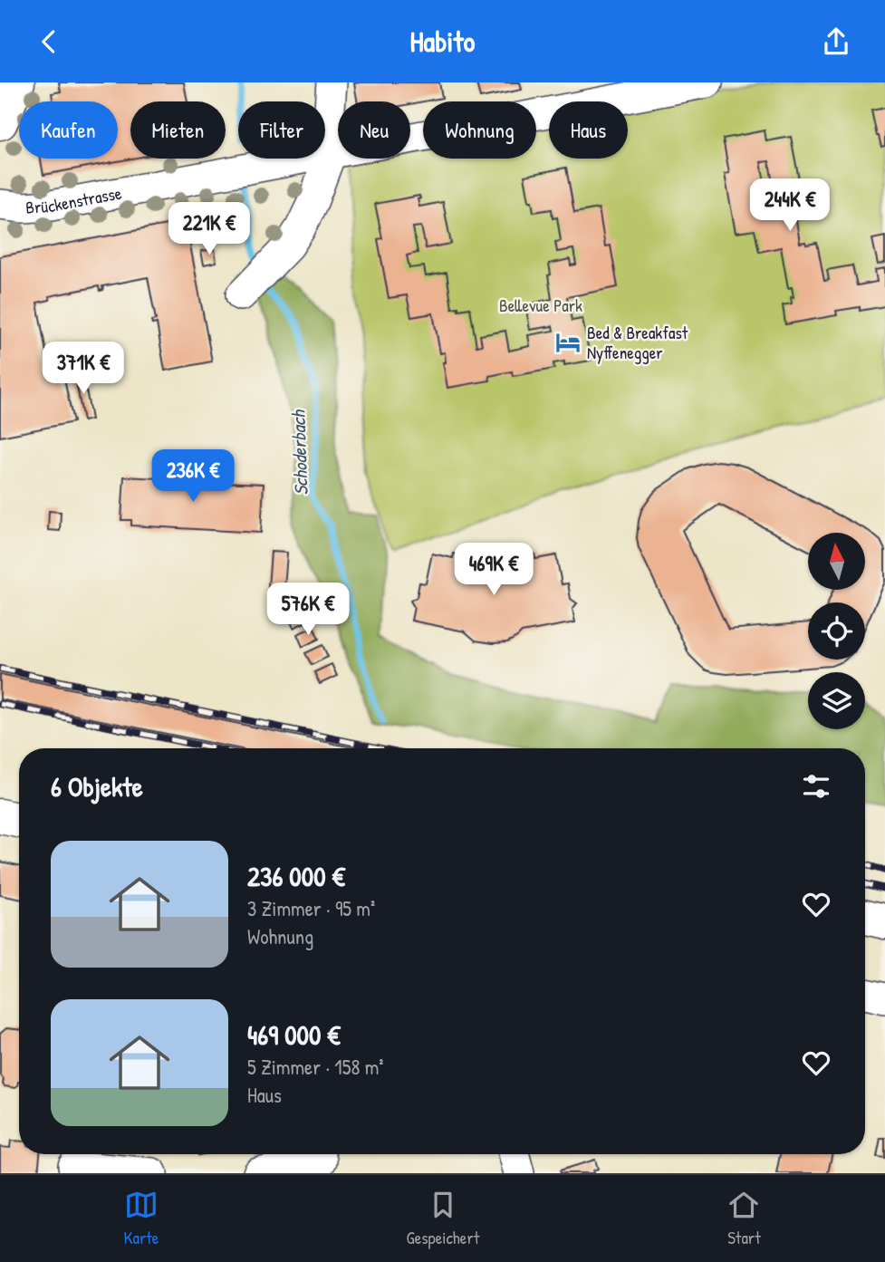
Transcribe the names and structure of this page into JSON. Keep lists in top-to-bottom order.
{
  "streets": {
    "street": ["Brückenstrasse"]
  },
  "water": ["Schoderbach"],
  "parks": ["Bellevue Park"],
  "places": {
    "hotel": ["Bed & Breakfast Nyffenegger"]
  },
  "north": "top",
  "page": {
    "header": "Habito",
    "chip": [
      "Kaufen",
      "Mieten",
      "Filter",
      "Neu",
      "Wohnung",
      "Haus"
    ],
    "price": [
      "244K €",
      "221K €",
      "371K €",
      "236K €",
      "469K €",
      "576K €"
    ],
    "heading": "6 Objekte",
    "list": [
      {
        "name": "236 000 €",
        "note": "3 Zimmer · 95 m² · Wohnung"
      },
      {
        "name": "469 000 €",
        "note": "5 Zimmer · 158 m² · Haus"
      }
    ],
    "tabs": ["Karte", "Gespeichert", "Start"]
  }
}
